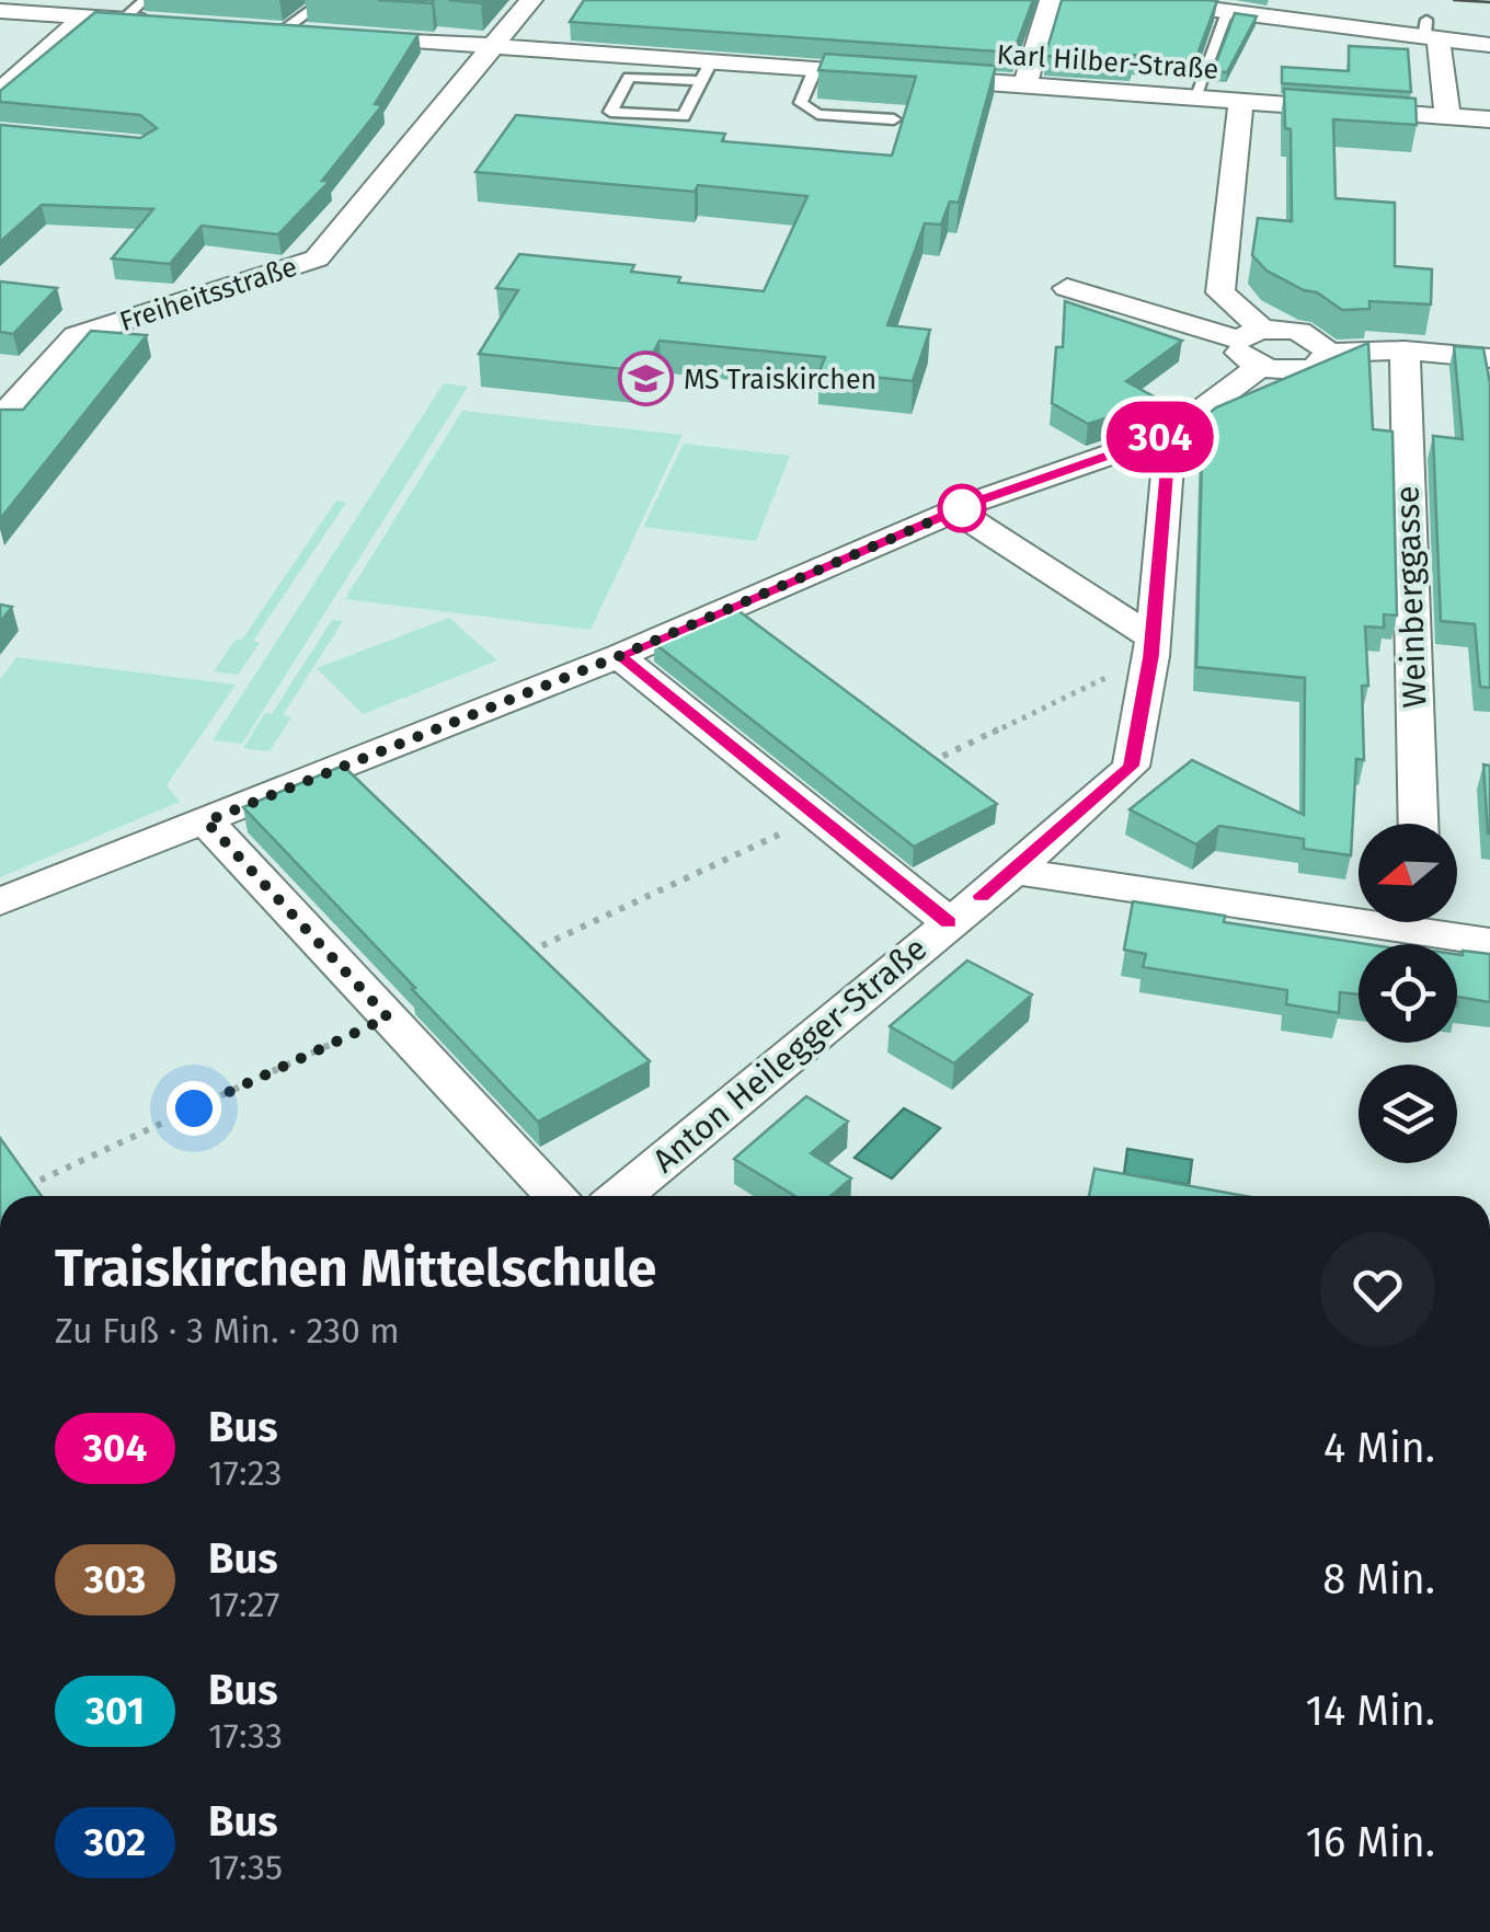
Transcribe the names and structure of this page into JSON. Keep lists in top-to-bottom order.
{
  "streets": {
    "street": [
      "Karl Hilber-Straße",
      "Freiheitsstraße",
      "Weinberggasse",
      "Anton Heilegger-Straße"
    ]
  },
  "crossings": [
    ["Karl Hilber-Straße", "Freiheitsstraße"]
  ],
  "places": {
    "school or university": ["MS Traiskirchen"]
  },
  "lines": ["bus line 304"],
  "north": "left",
  "page": {
    "on_map": "304",
    "heading": ["Traiskirchen Mittelschule", "Zu Fuß · 3 Min. · 230 m"],
    "list": [
      {
        "mark": "304",
        "name": "Bus",
        "note": "17:23",
        "value": "4 Min."
      },
      {
        "mark": "303",
        "name": "Bus",
        "note": "17:27",
        "value": "8 Min."
      },
      {
        "mark": "301",
        "name": "Bus",
        "note": "17:33",
        "value": "14 Min."
      },
      {
        "mark": "302",
        "name": "Bus",
        "note": "17:35",
        "value": "16 Min."
      }
    ]
  }
}
